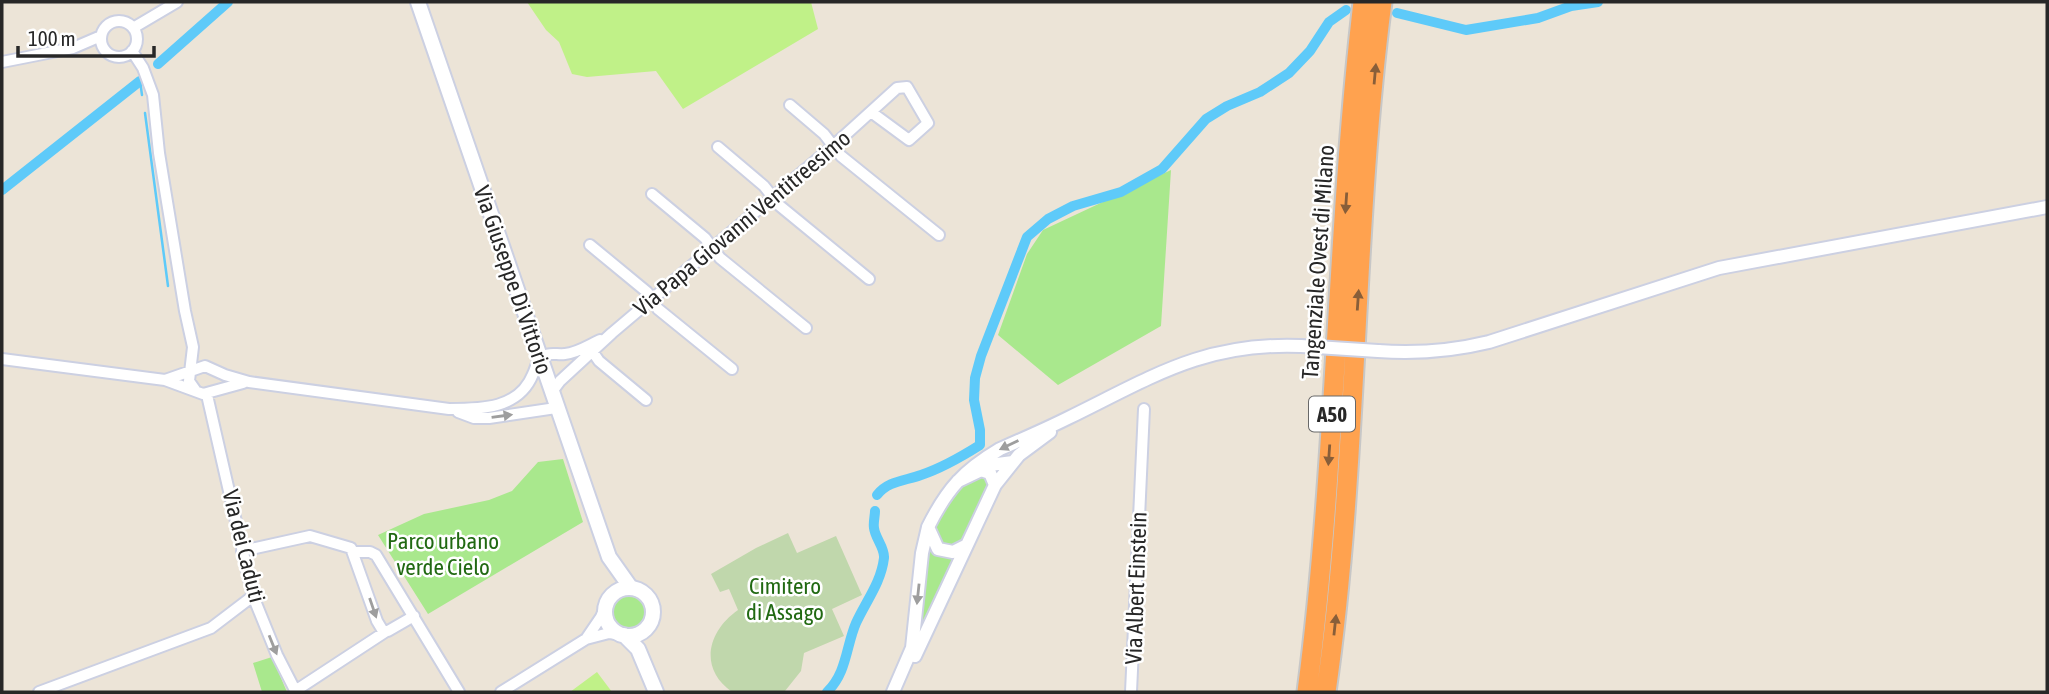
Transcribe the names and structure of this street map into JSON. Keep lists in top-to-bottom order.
{
  "streets": {
    "highway": ["Tangenziale Ovest di Milano", "A50"],
    "main road": ["Via Giuseppe Di Vittorio"],
    "street": ["Via Papa Giovanni Ventitreesimo", "Via dei Caduti", "Via Albert Einstein"]
  },
  "crossings": [
    ["Via Papa Giovanni Ventitreesimo", "Via Giuseppe Di Vittorio"]
  ],
  "parks": ["Parco urbano verde Cielo", "Cimitero di Assago"],
  "scale_bar": "100 m"
}
